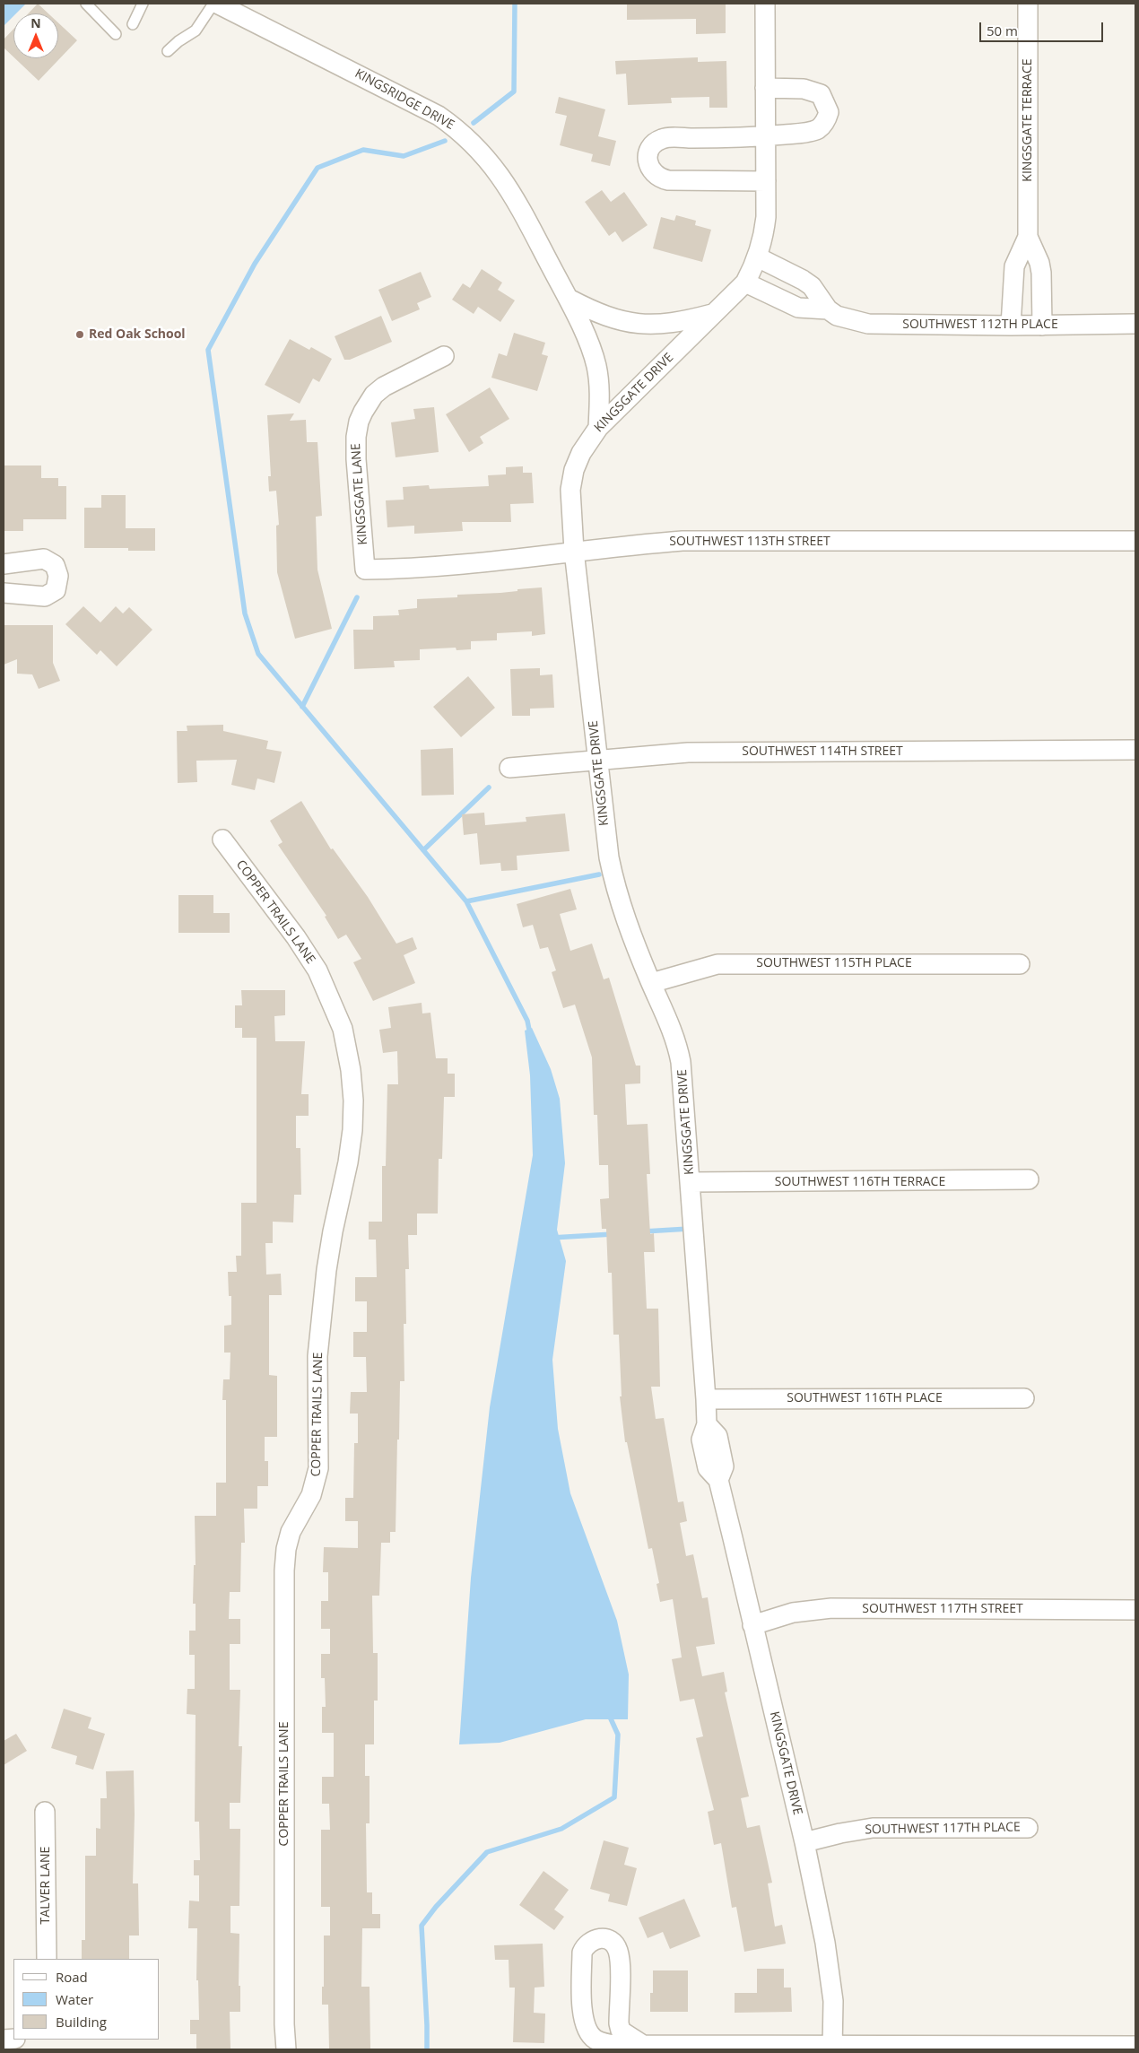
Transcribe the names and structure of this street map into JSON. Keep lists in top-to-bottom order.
{
  "streets": {
    "street": [
      "KINGSRIDGE DRIVE",
      "KINGSGATE TERRACE",
      "SOUTHWEST 112TH PLACE",
      "KINGSGATE DRIVE",
      "KINGSGATE LANE",
      "SOUTHWEST 113TH STREET",
      "SOUTHWEST 114TH STREET",
      "COPPER TRAILS LANE",
      "SOUTHWEST 115TH PLACE",
      "SOUTHWEST 116TH TERRACE",
      "SOUTHWEST 116TH PLACE",
      "SOUTHWEST 117TH STREET",
      "SOUTHWEST 117TH PLACE",
      "TALVER LANE"
    ]
  },
  "crossings": [
    ["KINGSRIDGE DRIVE", "KINGSGATE DRIVE"],
    ["KINGSGATE TERRACE", "SOUTHWEST 112TH PLACE"],
    ["SOUTHWEST 112TH PLACE", "KINGSGATE DRIVE"],
    ["KINGSGATE DRIVE", "SOUTHWEST 113TH STREET"],
    ["KINGSGATE DRIVE", "SOUTHWEST 114TH STREET"],
    ["KINGSGATE DRIVE", "SOUTHWEST 115TH PLACE"],
    ["KINGSGATE DRIVE", "SOUTHWEST 116TH TERRACE"],
    ["KINGSGATE DRIVE", "SOUTHWEST 116TH PLACE"],
    ["KINGSGATE DRIVE", "SOUTHWEST 117TH STREET"],
    ["KINGSGATE DRIVE", "SOUTHWEST 117TH PLACE"],
    ["KINGSGATE LANE", "SOUTHWEST 113TH STREET"]
  ],
  "places": ["Red Oak School"],
  "legend": ["Road", "Water", "Building"],
  "scale_bar": "50 m",
  "north": "top"
}
